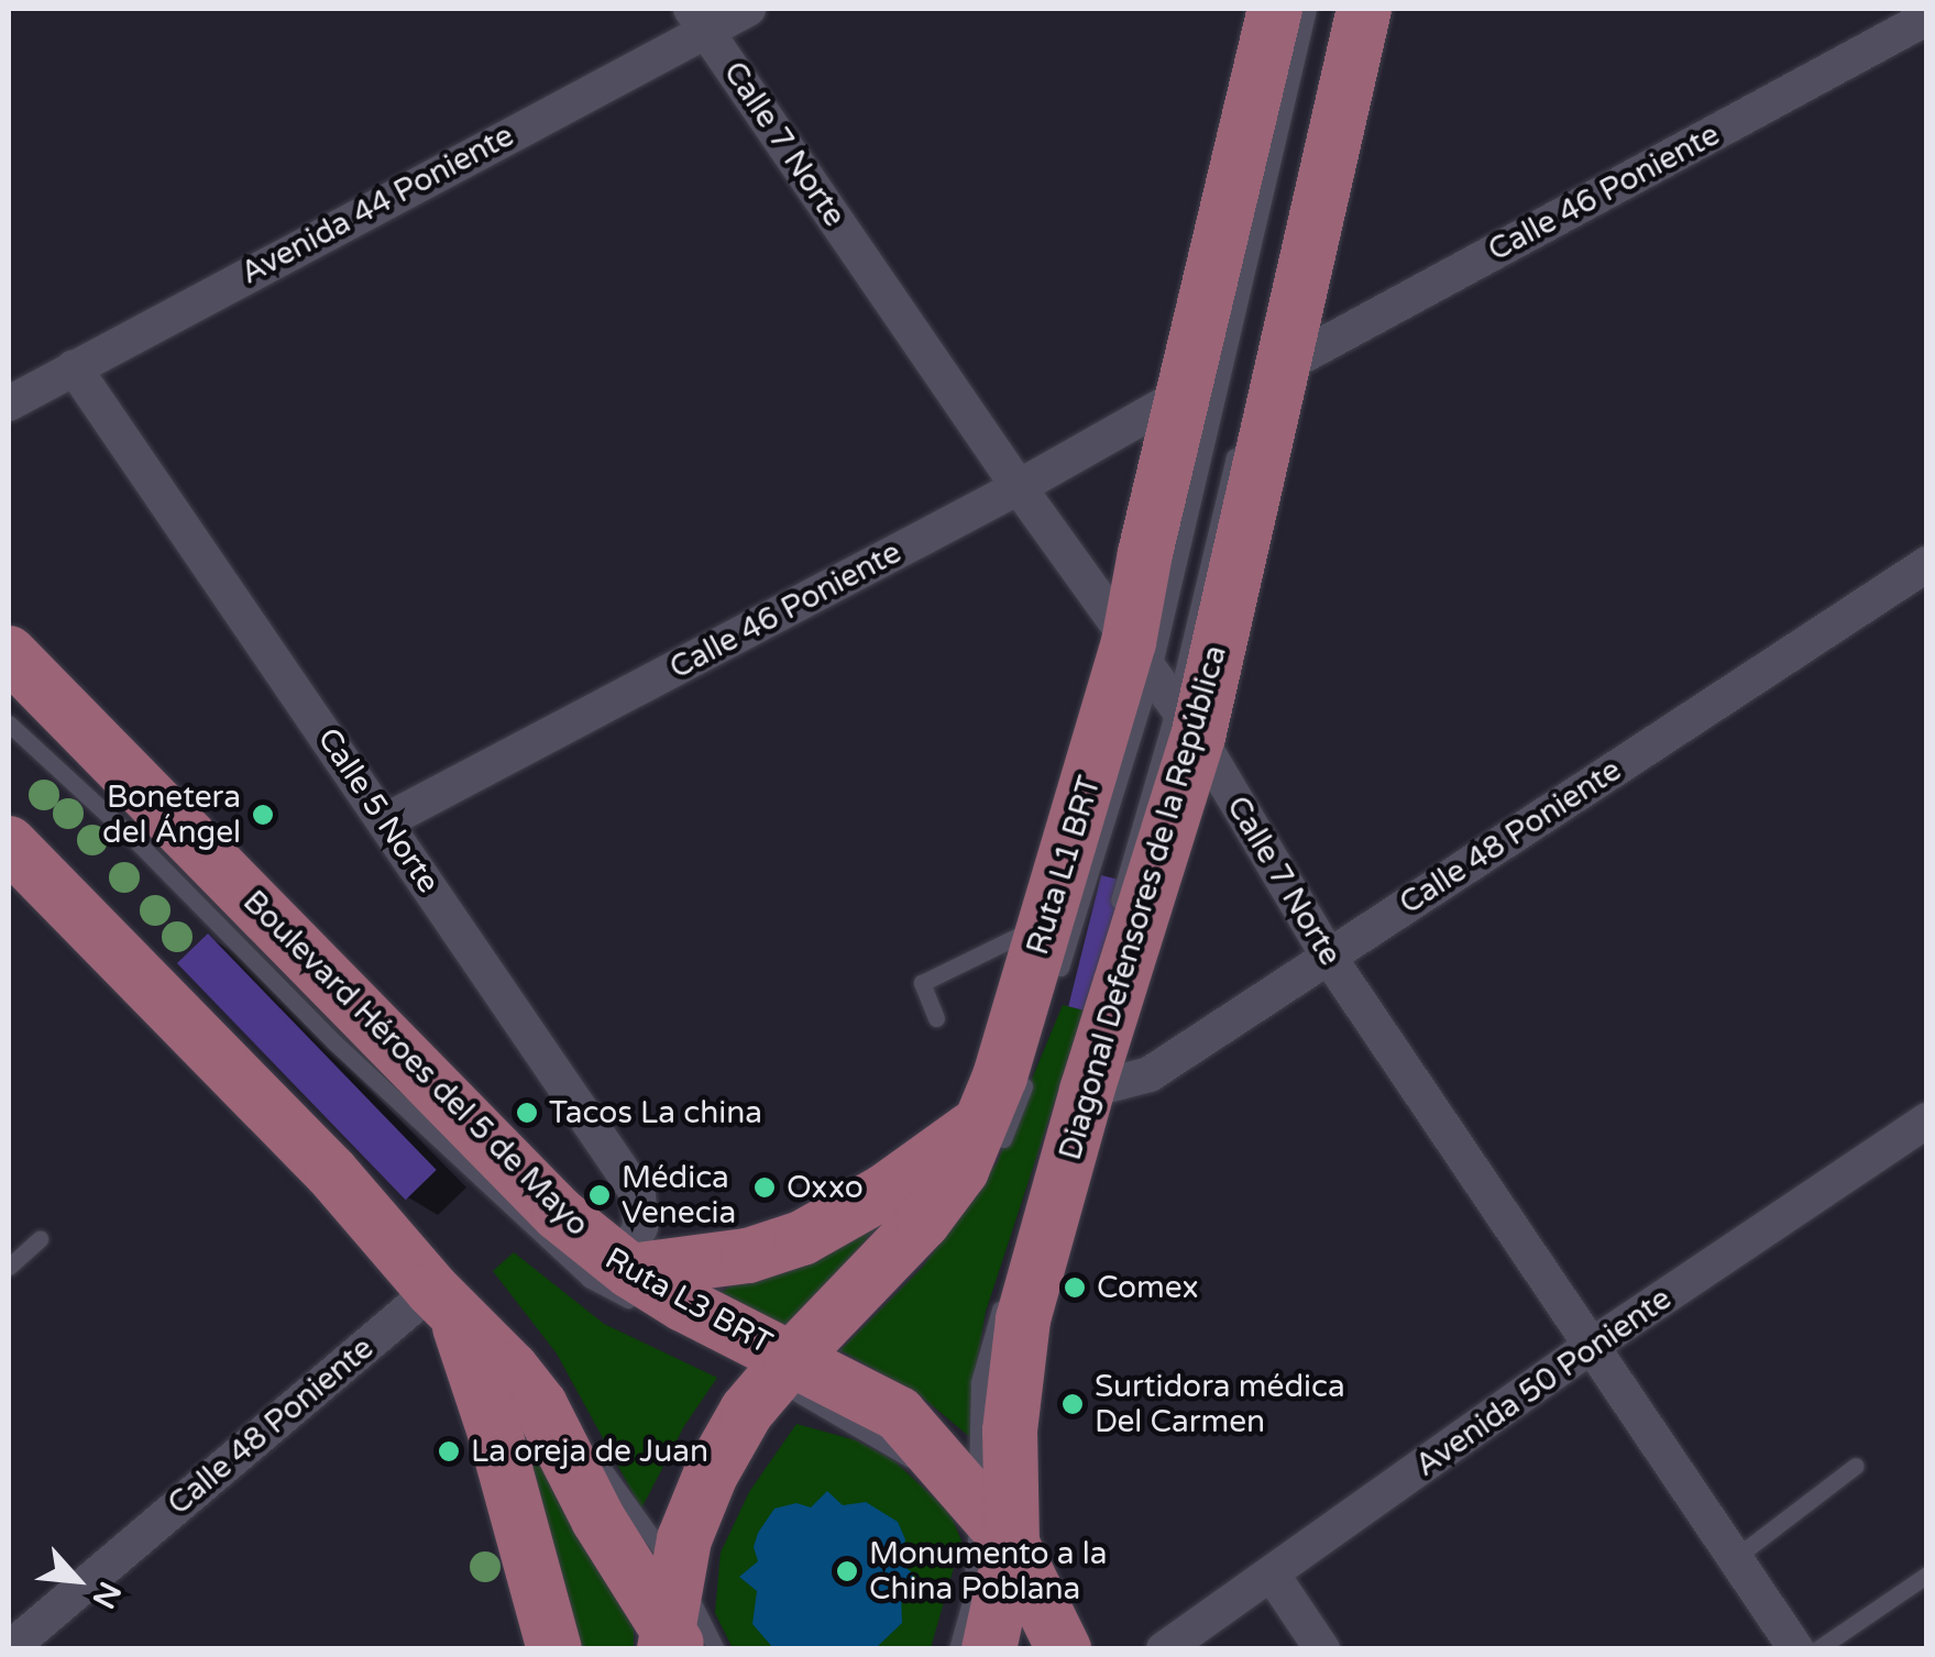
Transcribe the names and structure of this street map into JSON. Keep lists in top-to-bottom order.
{
  "streets": {
    "main road": ["Diagonal Defensores de la República", "Boulevard Héroes del 5 de Mayo"],
    "street": [
      "Calle 7 Norte",
      "Calle 46 Poniente",
      "Avenida 44 Poniente",
      "Calle 5 Norte",
      "Calle 48 Poniente",
      "Avenida 50 Poniente"
    ],
    "lane": ["Ruta L1 BRT", "Ruta L3 BRT"]
  },
  "crossings": [
    ["Calle 7 Norte", "Calle 46 Poniente"],
    ["Calle 7 Norte", "Avenida 44 Poniente"],
    ["Calle 7 Norte", "Calle 48 Poniente"],
    ["Calle 7 Norte", "Ruta L1 BRT"],
    ["Calle 7 Norte", "Diagonal Defensores de la República"],
    ["Calle 7 Norte", "Avenida 50 Poniente"],
    ["Calle 46 Poniente", "Calle 5 Norte"],
    ["Calle 46 Poniente", "Diagonal Defensores de la República"],
    ["Avenida 44 Poniente", "Calle 5 Norte"],
    ["Calle 5 Norte", "Boulevard Héroes del 5 de Mayo"],
    ["Calle 5 Norte", "Ruta L3 BRT"],
    ["Calle 48 Poniente", "Diagonal Defensores de la República"],
    ["Ruta L1 BRT", "Diagonal Defensores de la República"],
    ["Diagonal Defensores de la República", "Boulevard Héroes del 5 de Mayo"],
    ["Boulevard Héroes del 5 de Mayo", "Ruta L3 BRT"]
  ],
  "places": [
    "Bonetera del Ángel",
    "Tacos La china",
    "Oxxo",
    "Médica Venecia",
    "Comex",
    "Surtidora médica Del Carmen",
    "La oreja de Juan",
    "Monumento a la China Poblana"
  ],
  "north": "bottom right"
}
